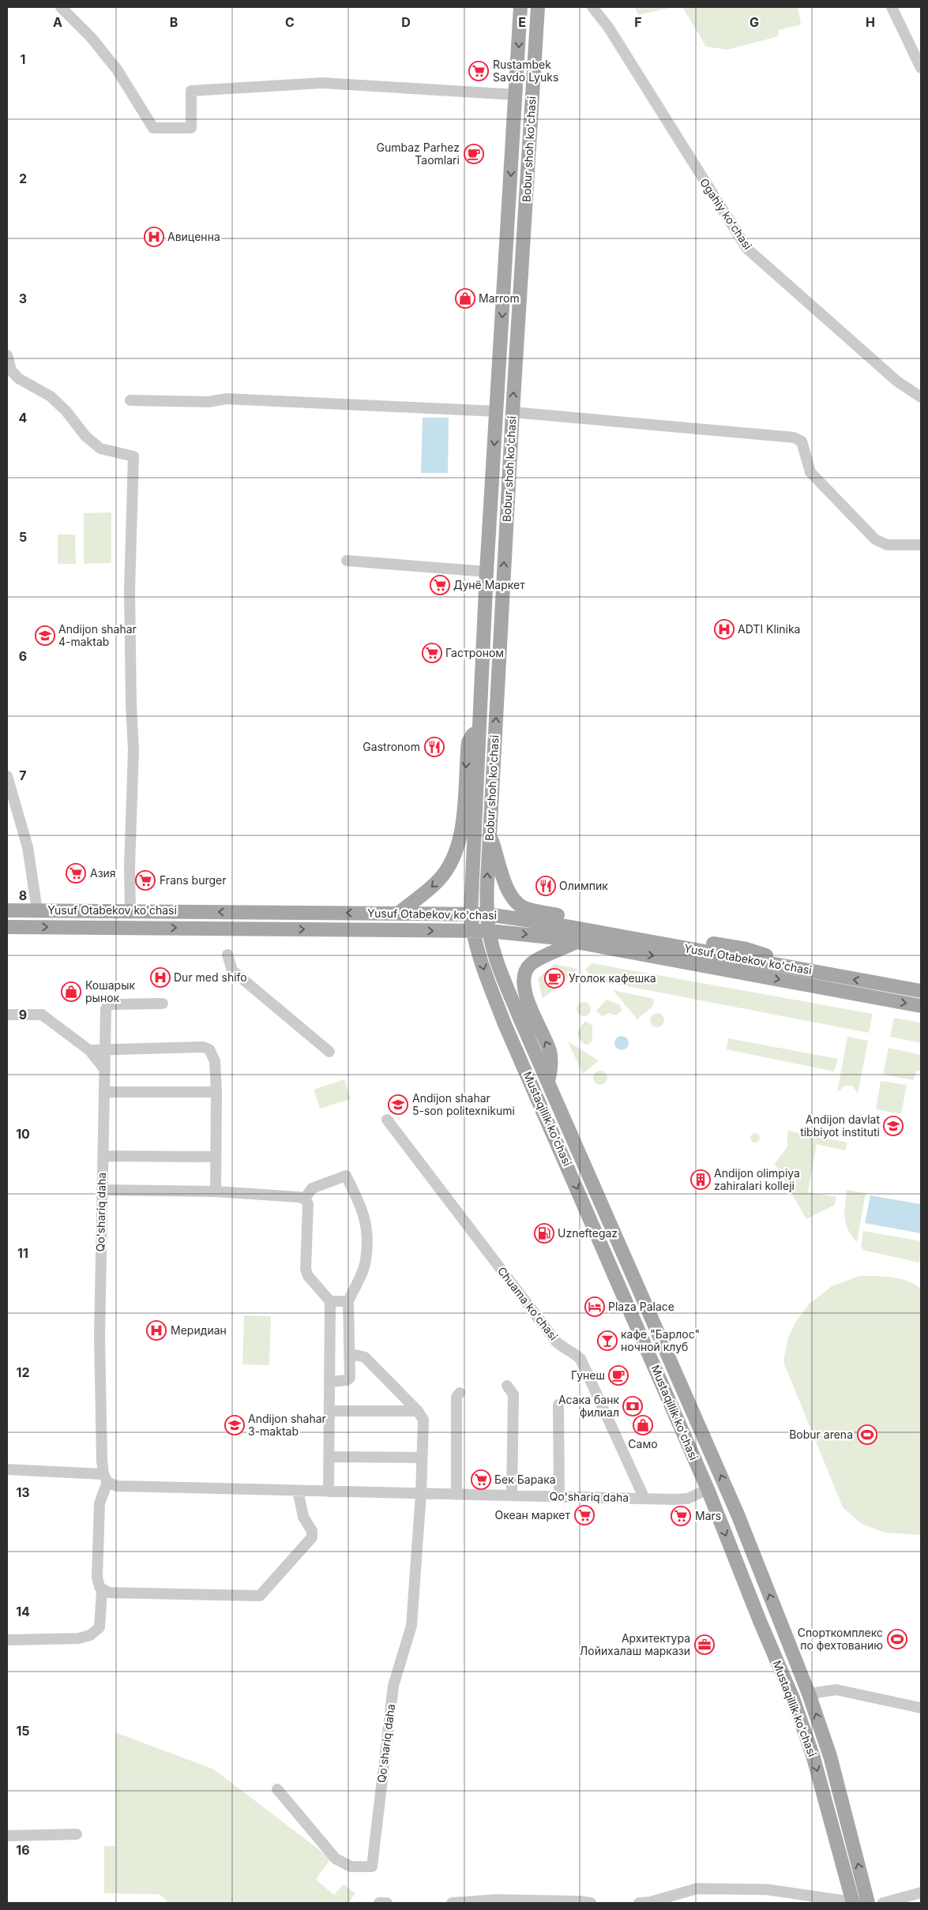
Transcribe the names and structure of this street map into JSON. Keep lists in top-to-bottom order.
{
  "streets": {
    "main road": ["Bobur shoh ko'chasi", "Yusuf Otabekov ko'chasi", "Mustaqillik ko'chasi"],
    "street": ["Ogahiy koʻchasi", "Qo'shariq daha", "Chuama koʻchasi"]
  },
  "crossings": [
    ["Bobur shoh ko'chasi", "Yusuf Otabekov ko'chasi"],
    ["Bobur shoh ko'chasi", "Mustaqillik ko'chasi"],
    ["Yusuf Otabekov ko'chasi", "Mustaqillik ko'chasi"],
    ["Mustaqillik ko'chasi", "Qo'shariq daha"],
    ["Qo'shariq daha", "Chuama koʻchasi"]
  ],
  "places": {
    "supermarket": [
      "Rustambek Savdo Lyuks",
      "Дунё Маркет",
      "Гастроном",
      "Азия",
      "Frans burger",
      "Бек Барака",
      "Океан маркет",
      "Mars"
    ],
    "cafe": ["Gumbaz Parhez Taomlari", "Уголок кафешка", "Гунеш"],
    "hospital": [
      "Авиценна",
      "ADTI Klinika",
      "Dur med shifo",
      "Меридиан"
    ],
    "shop": ["Marrom", "Кошарык рынок", "Само"],
    "school or university": [
      "Andijon shahar 4-maktab",
      "Andijon shahar 5-son politexnikumi",
      "Andijon davlat tibbiyot instituti",
      "Andijon shahar 3-maktab"
    ],
    "restaurant": ["Gastronom", "Олимпик"],
    "building": ["Andijon olimpiya zahiralari kolleji"],
    "fuel station": ["Uzneftegaz"],
    "hotel": ["Plaza Palace"],
    "bar": ["кафе \"Барлос\" ночной клуб"],
    "bank": ["Асака банк филиал"],
    "sports": ["Bobur arena", "Спорткомплекс по фехтованию"],
    "office": ["Архитектура Лойихалаш маркази"]
  },
  "grid": {
    "columns": [
      "A",
      "B",
      "C",
      "D",
      "E",
      "F",
      "G",
      "H"
    ],
    "rows": [
      "1",
      "2",
      "3",
      "4",
      "5",
      "6",
      "7",
      "8",
      "9",
      "10",
      "11",
      "12",
      "13",
      "14",
      "15",
      "16"
    ]
  }
}
